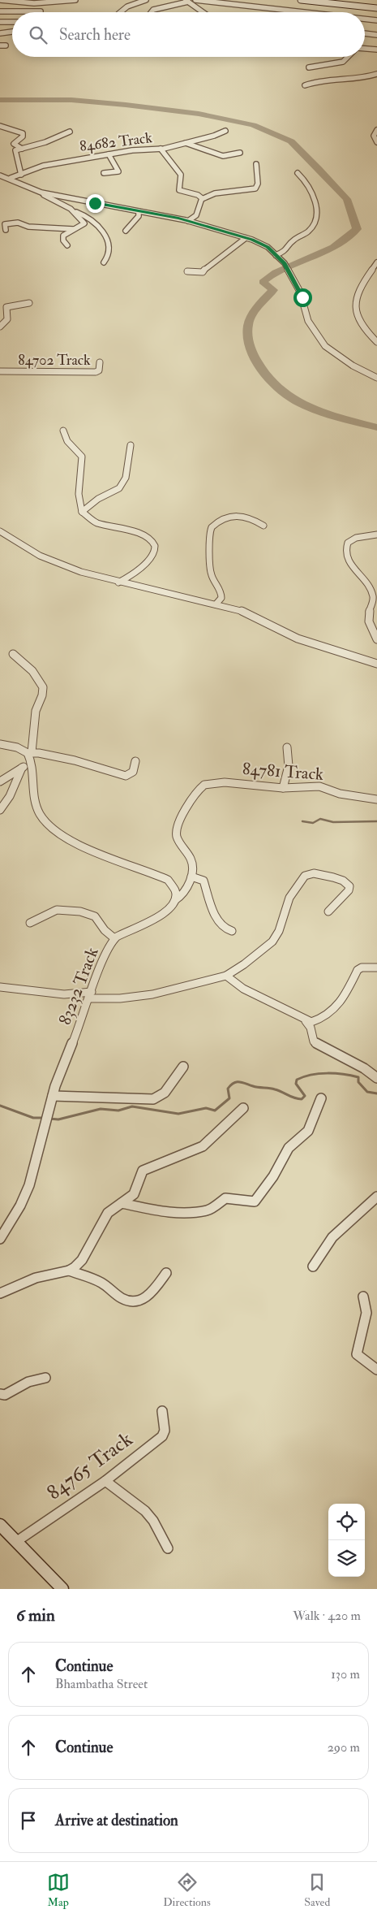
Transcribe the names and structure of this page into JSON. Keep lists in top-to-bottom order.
{
  "streets": {
    "street": [
      "84682 Track",
      "84702 Track",
      "84781 Track",
      "83232 Track",
      "84765 Track"
    ]
  },
  "crossings": [
    ["84781 Track", "83232 Track"]
  ],
  "page": {
    "search": "Search here",
    "heading": ["6 min", "Walk · 420 m"],
    "list": [
      ["Continue", "Bhambatha Street", "130 m"],
      ["Continue", "290 m"],
      "Arrive at destination"
    ],
    "nav": ["Map", "Directions", "Saved"]
  }
}
